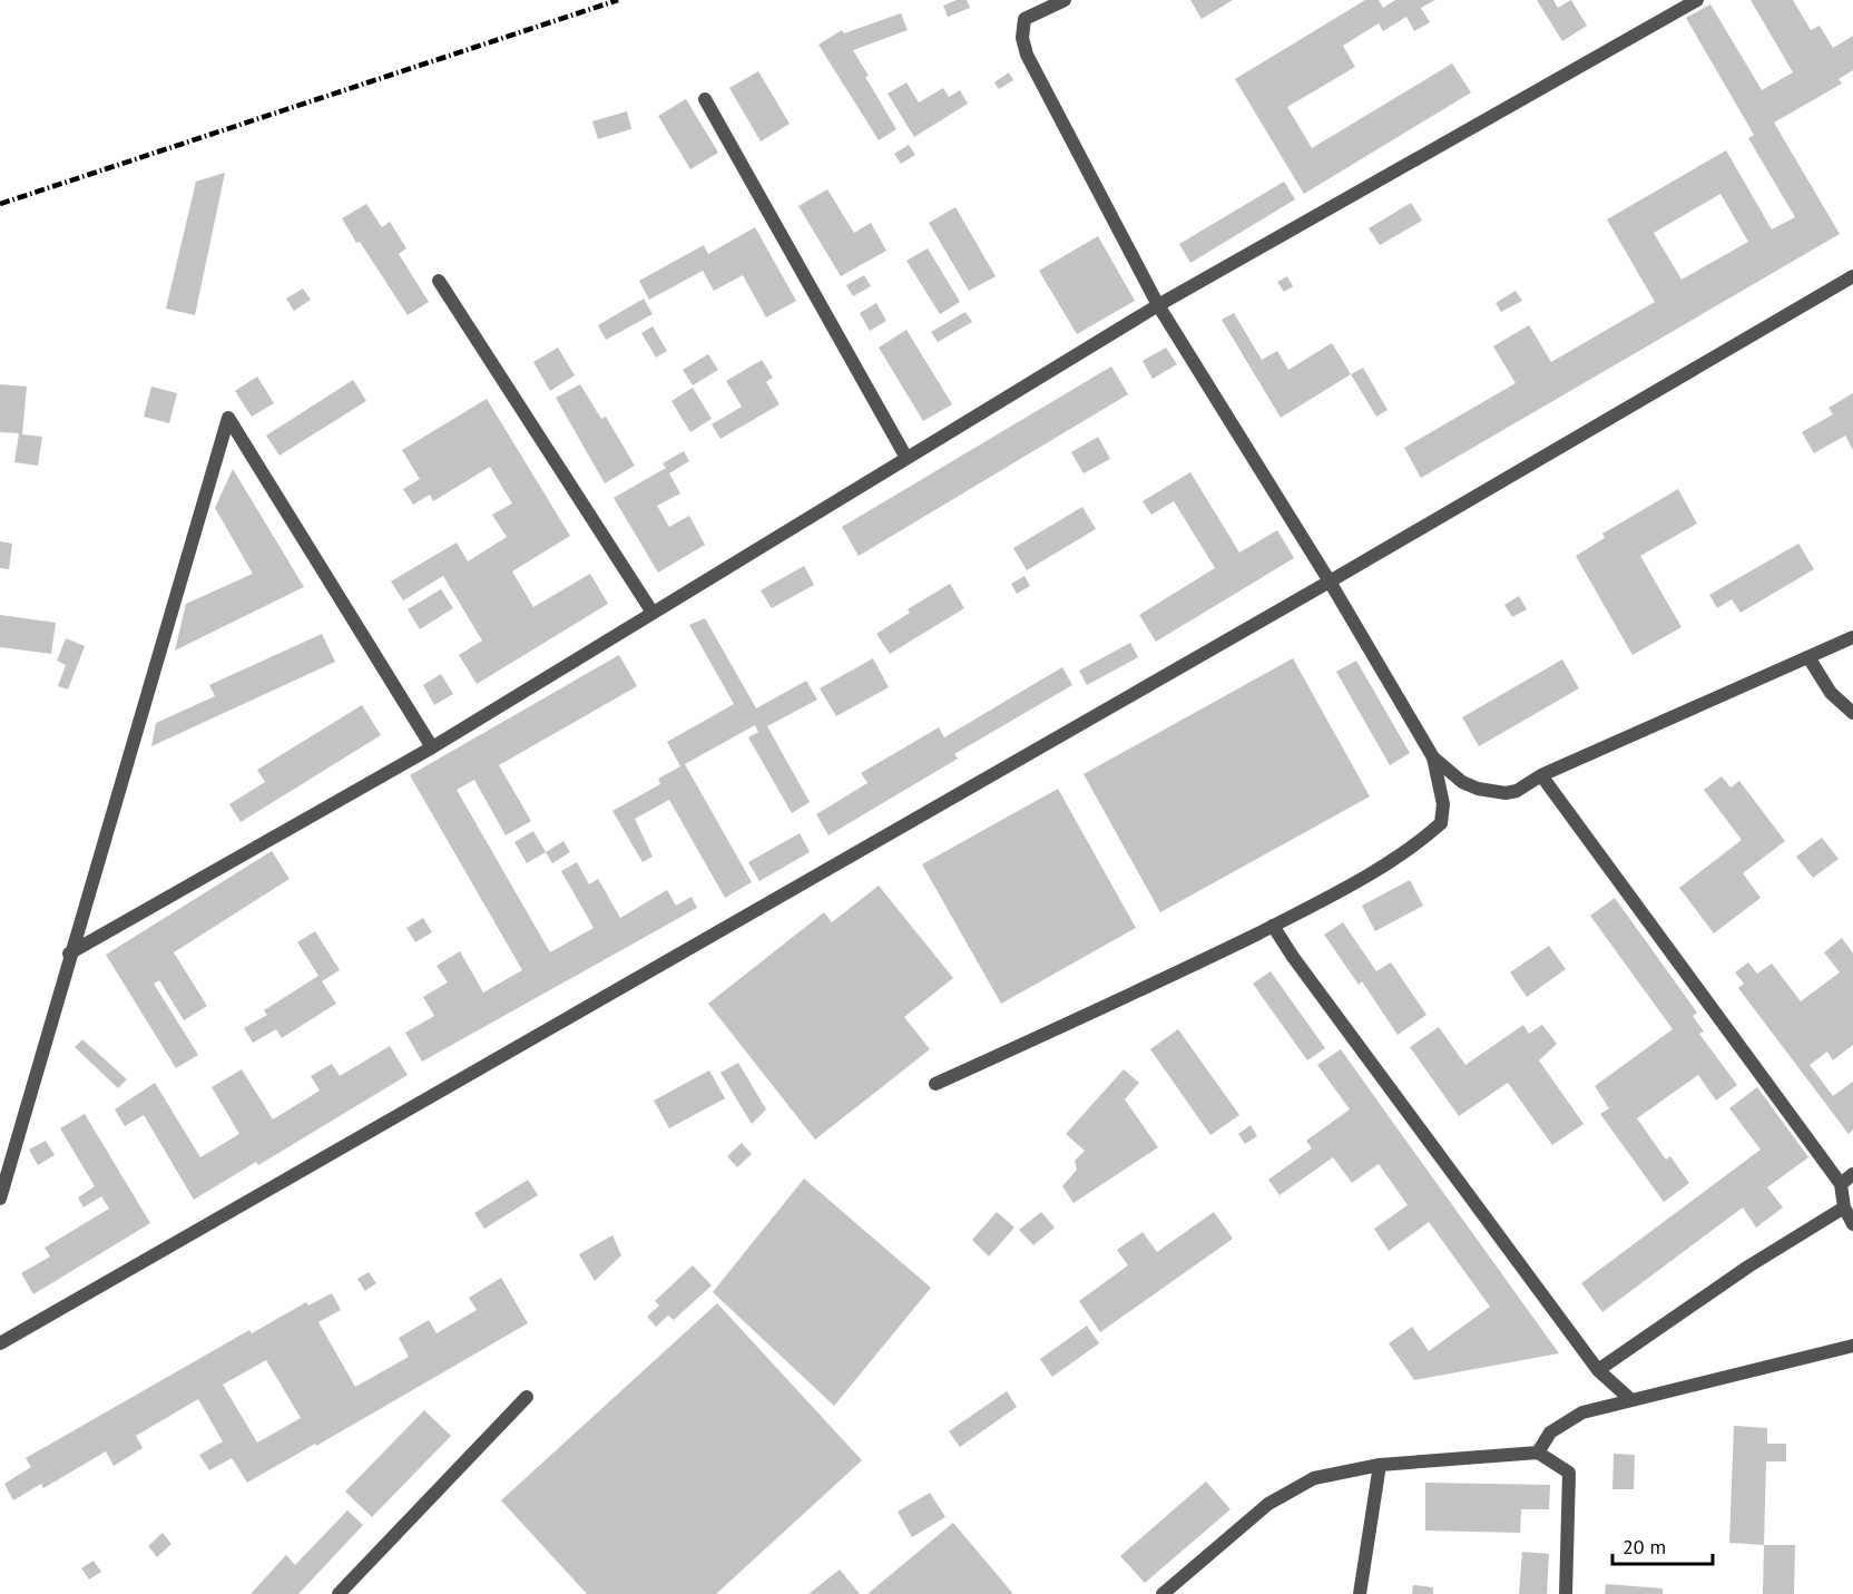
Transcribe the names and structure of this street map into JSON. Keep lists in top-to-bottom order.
{
  "scale_bar": "20 m"
}
